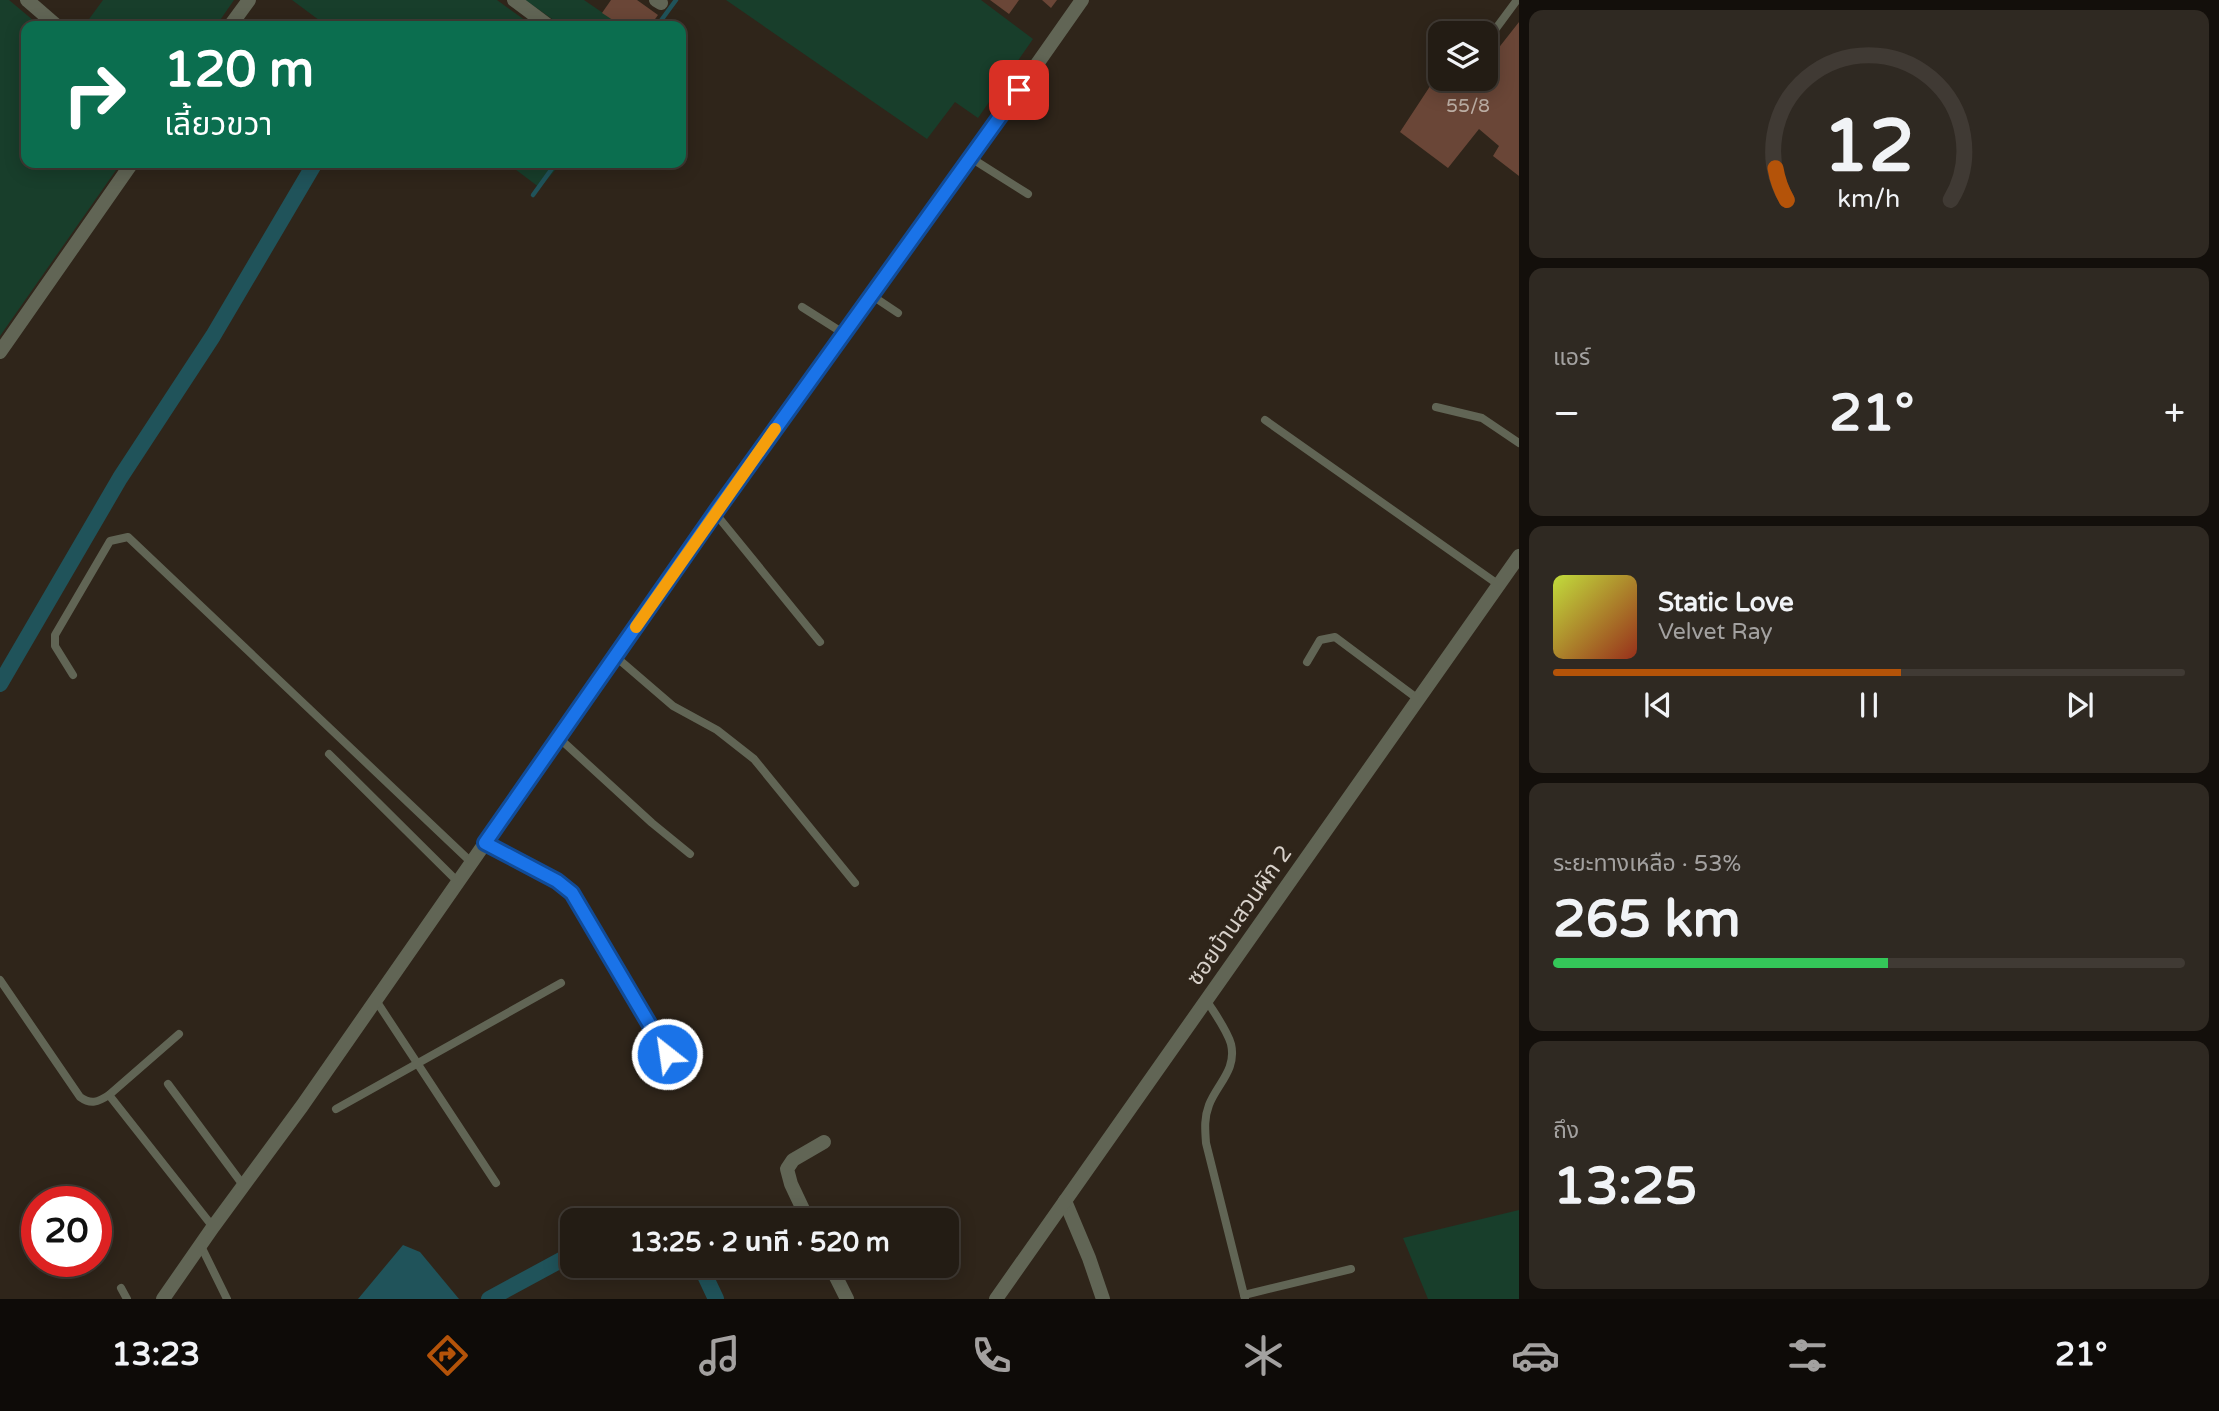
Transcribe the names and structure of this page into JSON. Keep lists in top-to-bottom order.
{
  "streets": {
    "street": ["ซอยบ้านสวนผัก 2"]
  },
  "house_numbers": ["55/8"],
  "page": {
    "turn": ["120 m", "เลี้ยวขวา"],
    "tile": [
      "แอร์",
      ["ระยะทางเหลือ · 53%", "265 km"],
      ["ถึง", "13:25"]
    ],
    "heat": ["−", "21°", "+"],
    "song": ["Static Love", "Velvet Ray"],
    "limit": "20",
    "trip": "13:25 · 2 นาที · 520 m",
    "tabs": ["13:23", "21°"],
    "gauge": ["12", "km/h"]
  }
}
